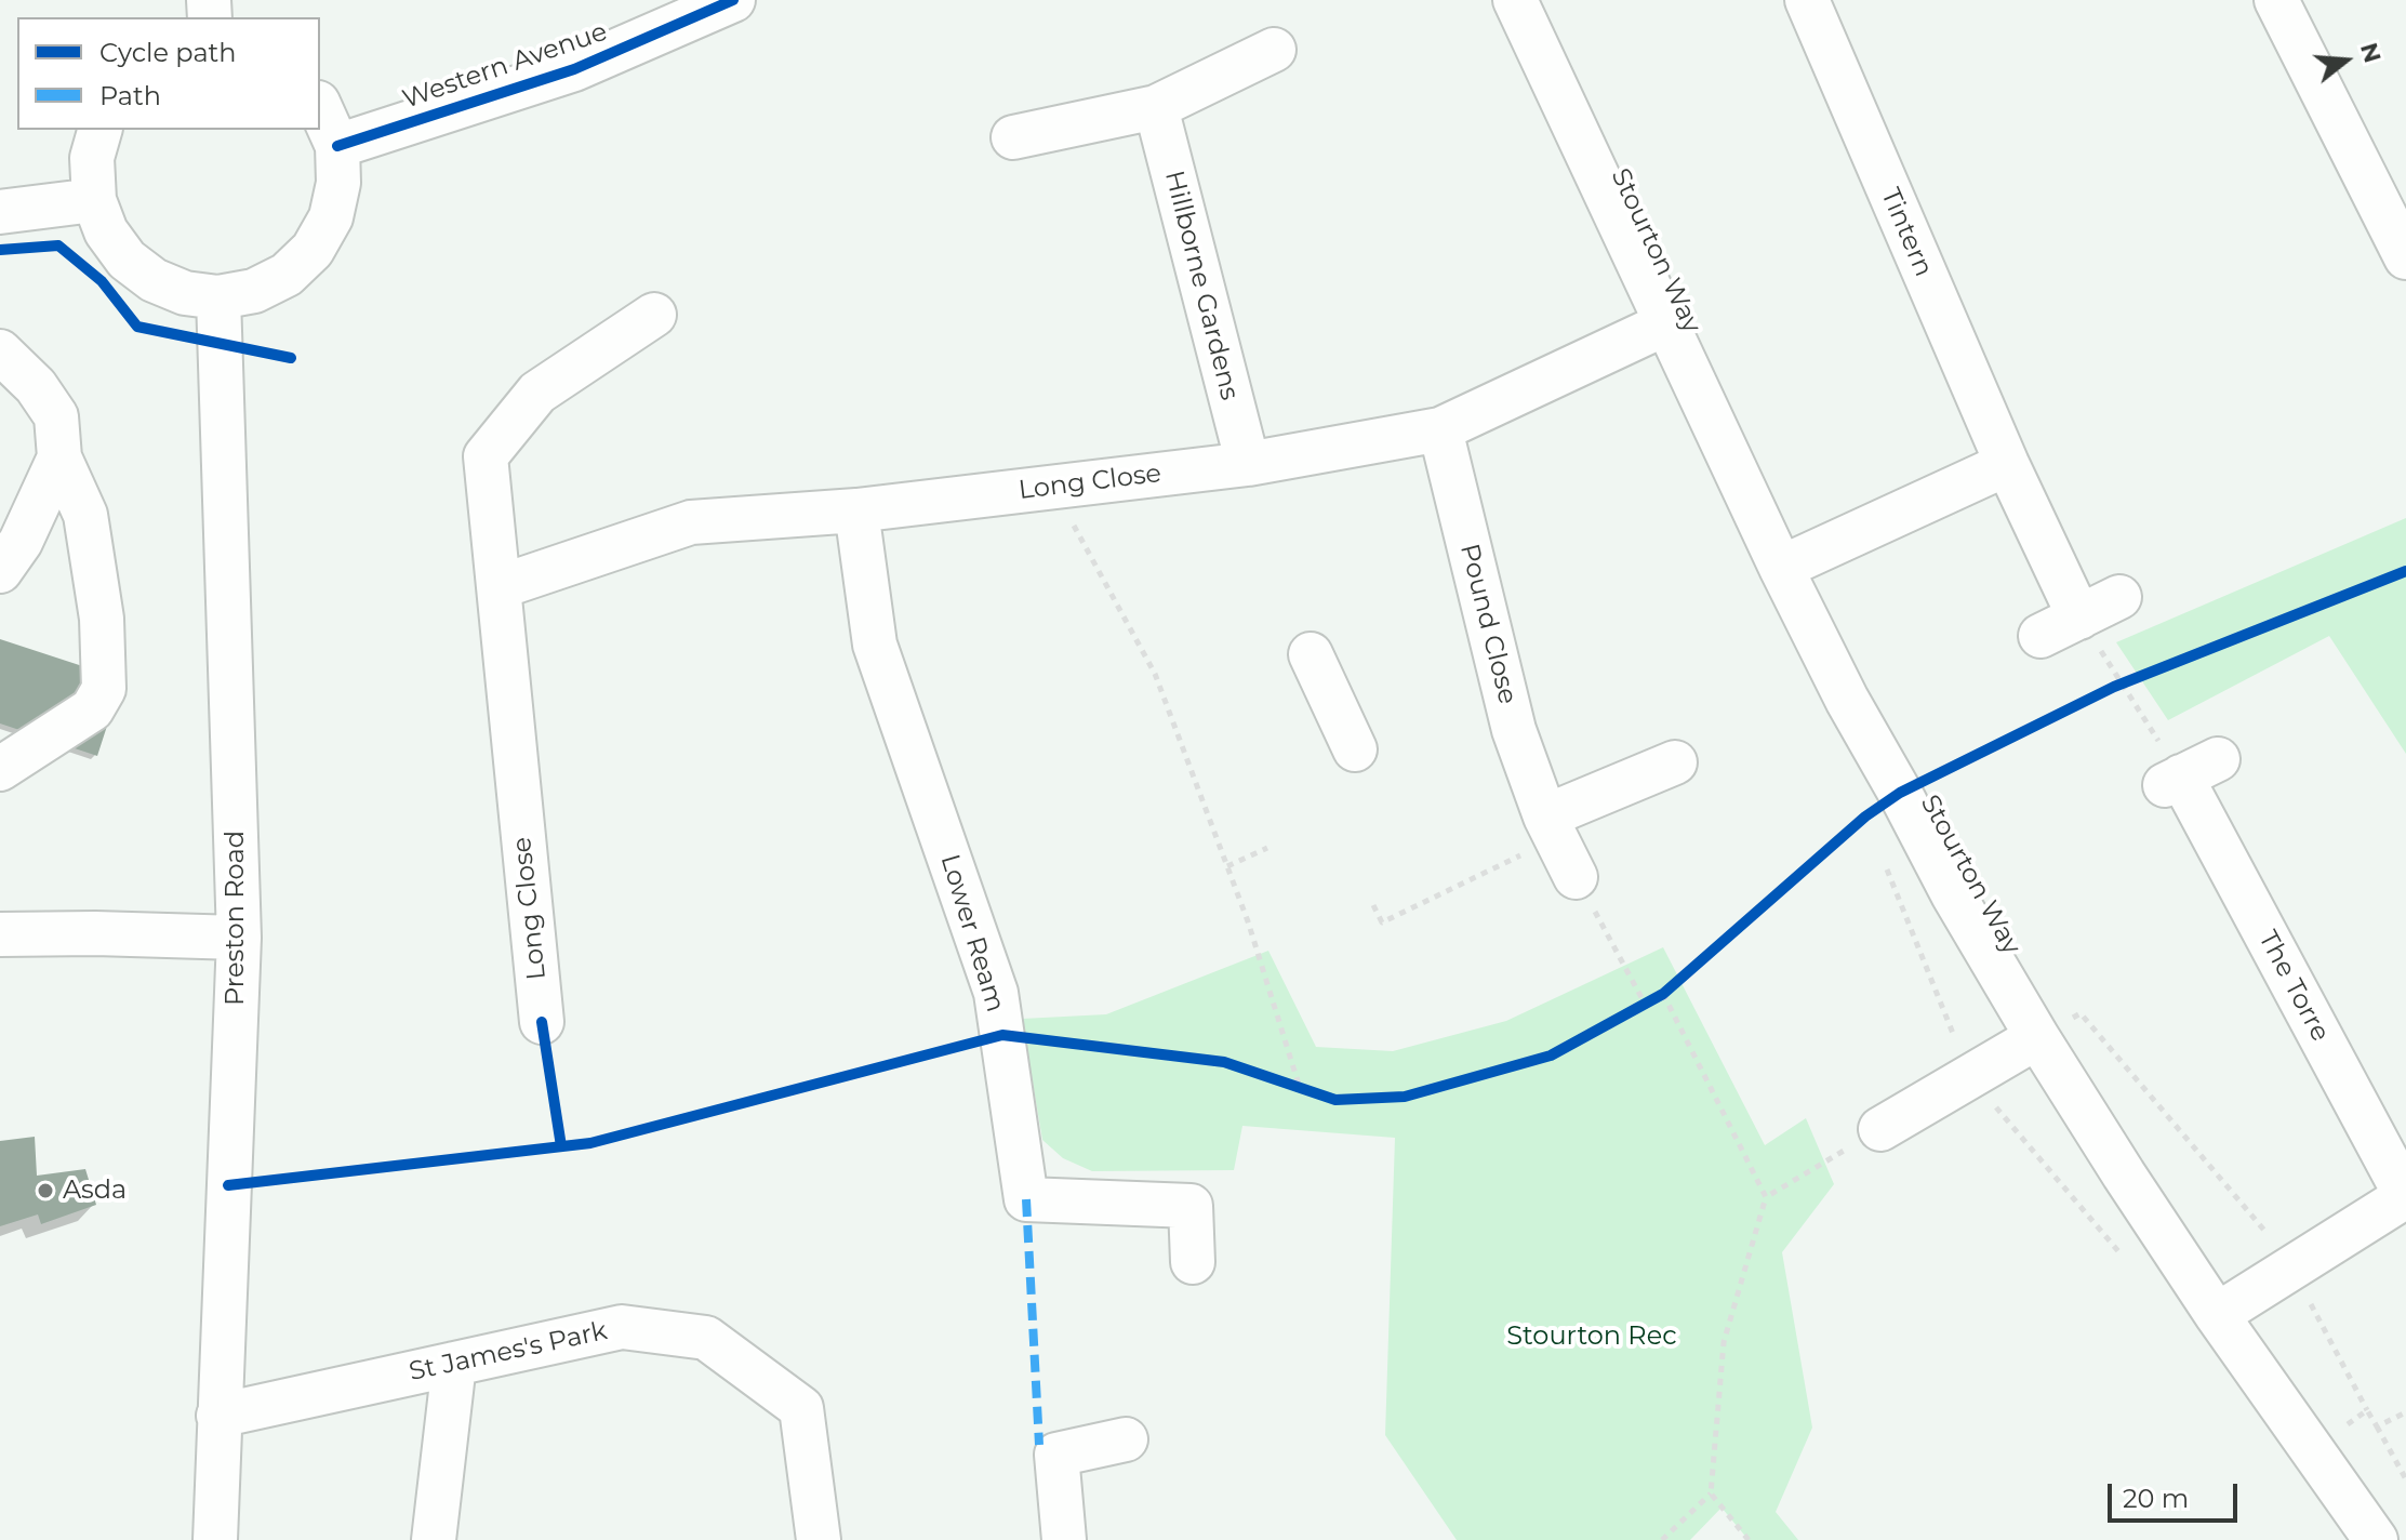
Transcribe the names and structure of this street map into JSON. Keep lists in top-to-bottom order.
{
  "streets": {
    "street": [
      "Western Avenue",
      "Tintern",
      "Stourton Way",
      "Hillborne Gardens",
      "Long Close",
      "Pound Close",
      "Preston Road",
      "Lower Ream",
      "The Torre",
      "St James's Park"
    ]
  },
  "crossings": [
    ["Stourton Way", "Long Close"],
    ["Stourton Way", "The Torre"],
    ["Hillborne Gardens", "Long Close"],
    ["Long Close", "Pound Close"],
    ["Long Close", "Lower Ream"],
    ["Preston Road", "St James's Park"]
  ],
  "parks": ["Stourton Rec"],
  "places": ["Asda"],
  "legend": ["Cycle path", "Path"],
  "scale_bar": "20 m",
  "north": "right"
}
